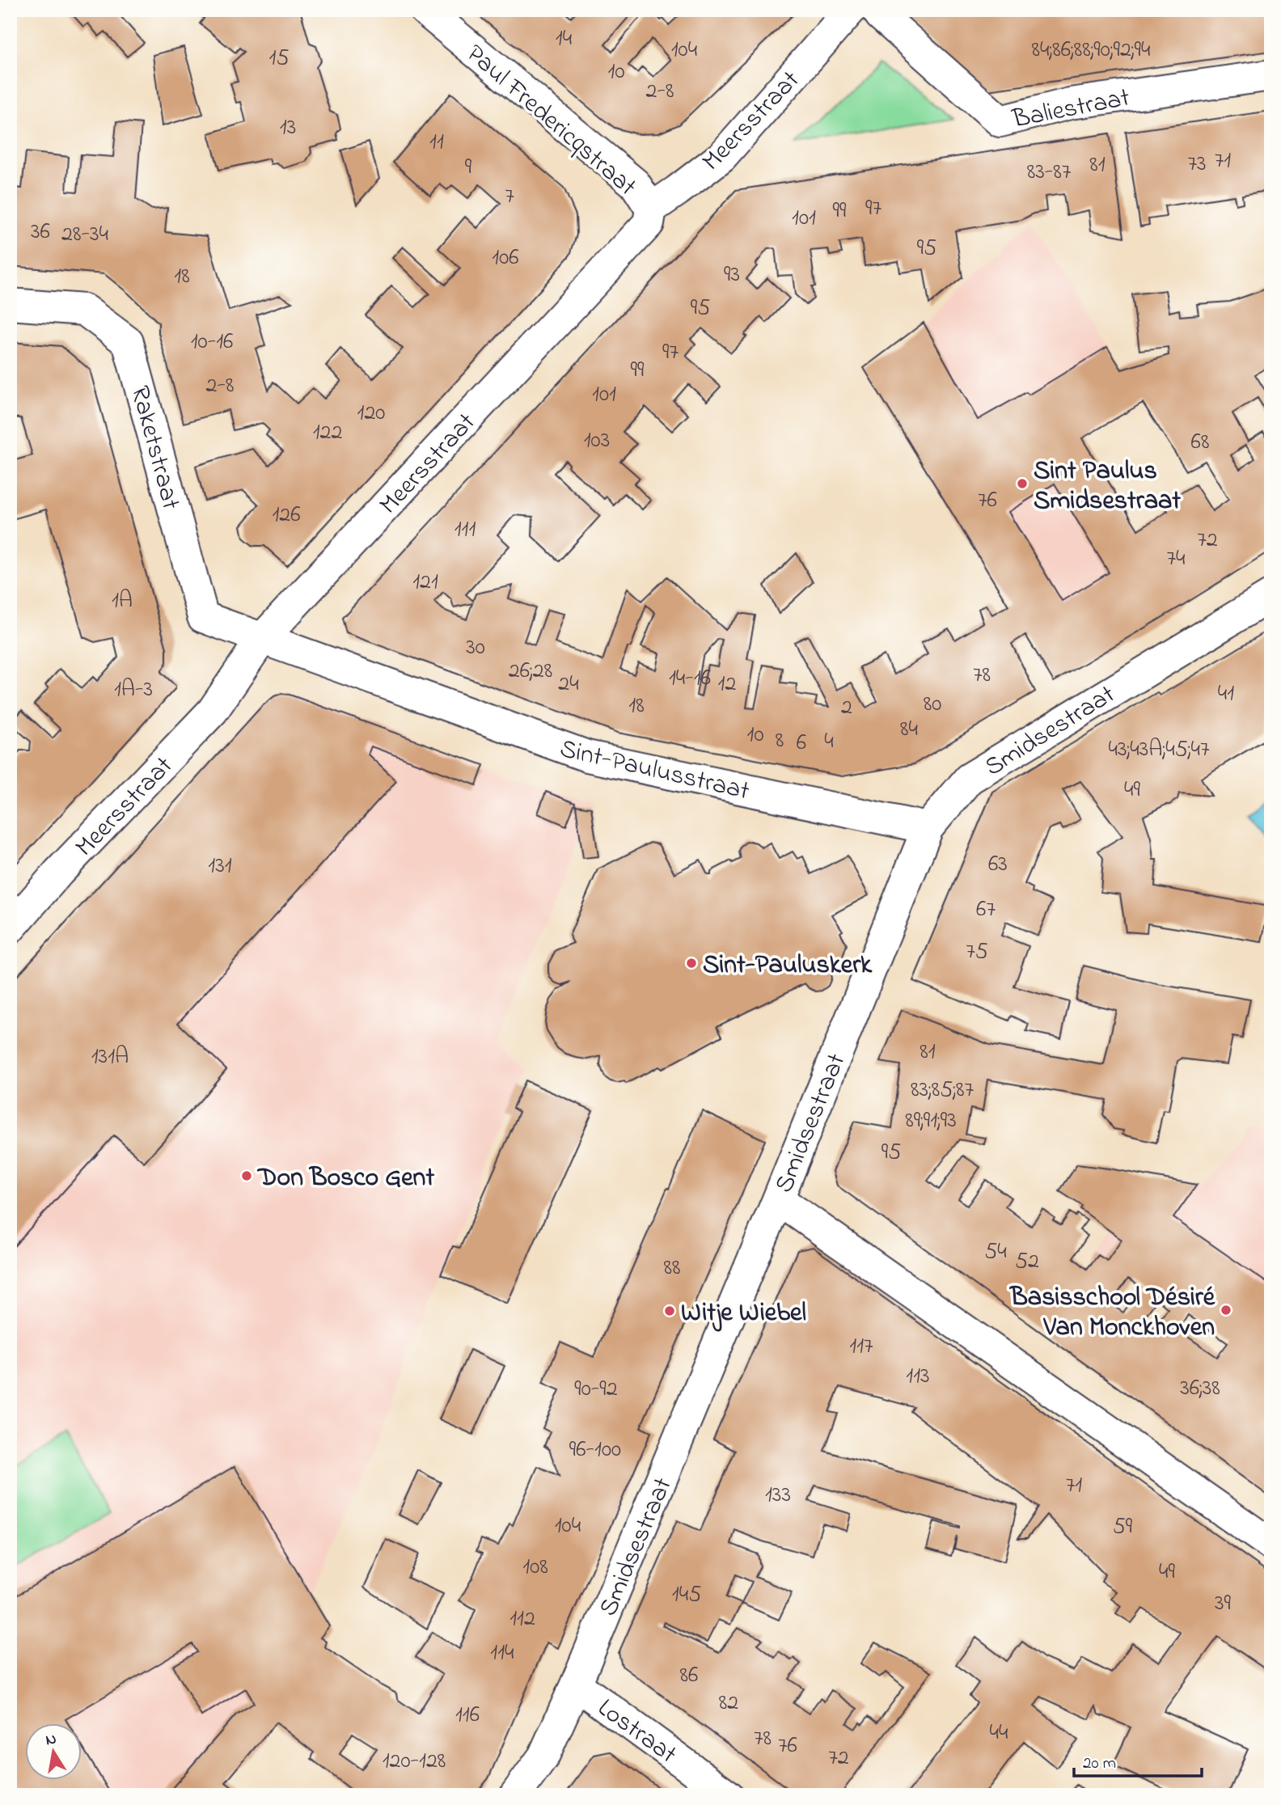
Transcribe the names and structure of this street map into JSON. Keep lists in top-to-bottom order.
{
  "streets": {
    "street": [
      "Baliestraat",
      "Paul Fredericqstraat",
      "Meersstraat",
      "Raketstraat",
      "Smidsestraat",
      "Sint-Paulusstraat",
      "Lostraat"
    ]
  },
  "crossings": [
    ["Paul Fredericqstraat", "Meersstraat"],
    ["Meersstraat", "Raketstraat"],
    ["Meersstraat", "Sint-Paulusstraat"],
    ["Raketstraat", "Sint-Paulusstraat"],
    ["Smidsestraat", "Sint-Paulusstraat"],
    ["Smidsestraat", "Lostraat"]
  ],
  "places": [
    "Sint Paulus Smidsestraat",
    "Sint-Pauluskerk",
    "Don Bosco Gent",
    "Basisschool Désiré Van Monckhoven",
    "Witje Wiebel"
  ],
  "house_numbers": [
    "14",
    "104",
    "84;86;88;90;92;94",
    "15",
    "10",
    "2-8",
    "13",
    "11",
    "71",
    "73",
    "81",
    "9",
    "83-87",
    "7",
    "97",
    "99",
    "101",
    "36",
    "28-34",
    "95",
    "106",
    "93",
    "18",
    "95",
    "10-16",
    "97",
    "99",
    "2-8",
    "101",
    "120",
    "122",
    "103",
    "68",
    "76",
    "126",
    "111",
    "72",
    "74",
    "121",
    "1A",
    "30",
    "26;28",
    "78",
    "14-16",
    "24",
    "12",
    "1A-3",
    "41",
    "80",
    "18",
    "2",
    "84",
    "10",
    "8",
    "4",
    "6",
    "43;43A;45;47",
    "49",
    "63",
    "131",
    "67",
    "75",
    "81",
    "131A",
    "83;85;87",
    "89;91;93",
    "95",
    "54",
    "52",
    "88",
    "117",
    "113",
    "36;38",
    "90-92",
    "96-100",
    "71",
    "133",
    "104",
    "59",
    "108",
    "49",
    "145",
    "39",
    "112",
    "114",
    "86",
    "82",
    "116",
    "44",
    "78",
    "76",
    "72",
    "120-128"
  ],
  "scale_bar": "20 m",
  "north": "top"
}
